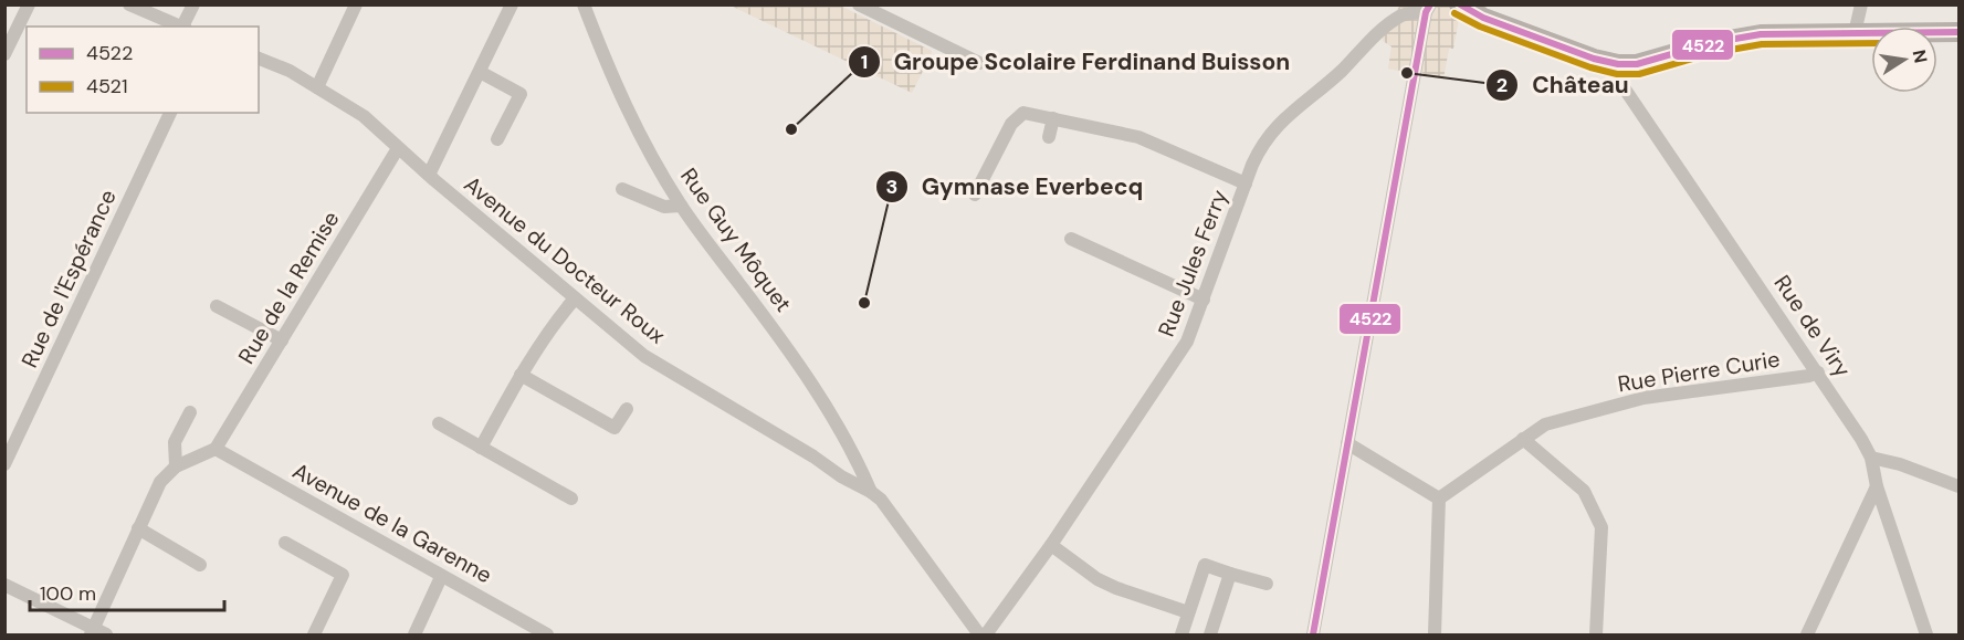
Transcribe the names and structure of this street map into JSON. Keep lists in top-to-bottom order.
{
  "streets": {
    "street": [
      "Rue Guy Môquet",
      "Avenue du Docteur Roux",
      "Rue Jules Ferry",
      "Rue de l'Espérance",
      "Rue de la Remise",
      "Rue de Viry",
      "Rue Pierre Curie",
      "Avenue de la Garenne"
    ]
  },
  "crossings": [
    ["Rue Guy Môquet", "Avenue du Docteur Roux"],
    ["Avenue du Docteur Roux", "Rue de la Remise"],
    ["Rue de la Remise", "Avenue de la Garenne"],
    ["Rue de Viry", "Rue Pierre Curie"]
  ],
  "places": ["Château", "Groupe Scolaire Ferdinand Buisson", "Gymnase Everbecq"],
  "lines": ["transit line 4522", "transit line 4521"],
  "legend": ["4522", "4521"],
  "scale_bar": "100 m",
  "north": "right"
}
